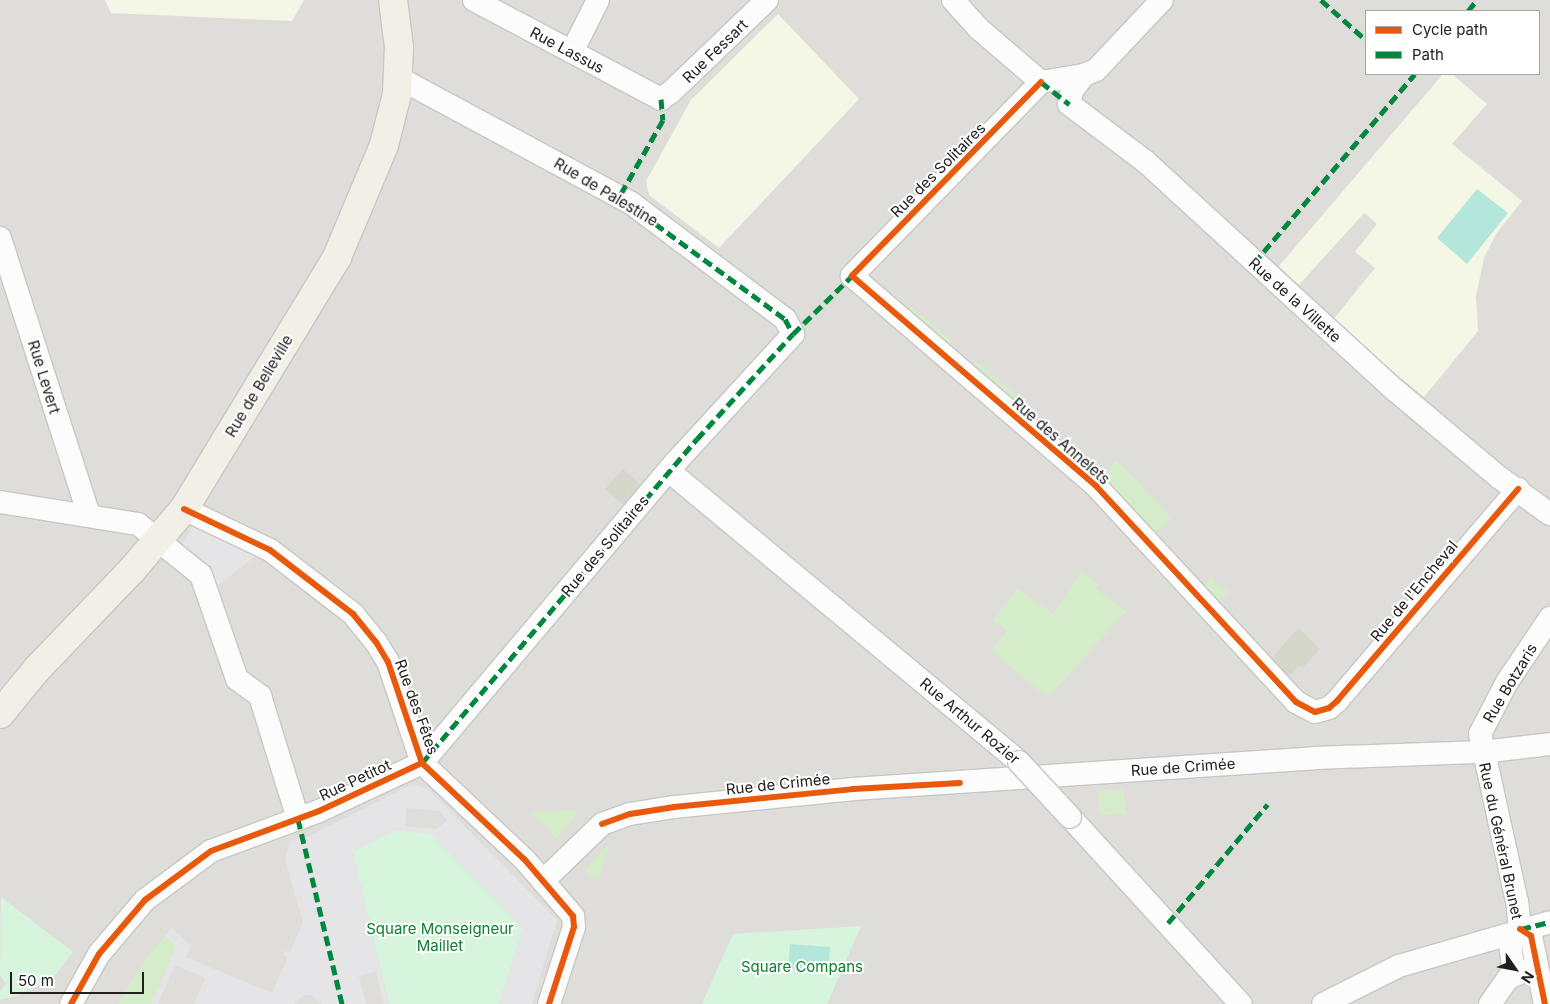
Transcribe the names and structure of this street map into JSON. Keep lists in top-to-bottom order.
{
  "streets": {
    "main road": ["Rue de Belleville"],
    "street": [
      "Rue Lassus",
      "Rue Fessart",
      "Rue des Solitaires",
      "Rue de Palestine",
      "Rue de la Villette",
      "Rue Levert",
      "Rue des Annelets",
      "Rue de l'Encheval",
      "Rue Botzaris",
      "Rue des Fêtes",
      "Rue Arthur Rozier",
      "Rue de Crimée",
      "Rue Petitot",
      "Rue du Général Brunet"
    ]
  },
  "crossings": [
    ["Rue Lassus", "Rue Fessart"],
    ["Rue des Solitaires", "Rue de Palestine"],
    ["Rue des Solitaires", "Rue des Annelets"],
    ["Rue des Solitaires", "Rue des Fêtes"],
    ["Rue des Solitaires", "Rue Arthur Rozier"],
    ["Rue des Solitaires", "Rue Petitot"],
    ["Rue de Palestine", "Rue de Belleville"],
    ["Rue de la Villette", "Rue de l'Encheval"],
    ["Rue de Belleville", "Rue des Fêtes"],
    ["Rue des Annelets", "Rue de l'Encheval"],
    ["Rue Botzaris", "Rue de Crimée"],
    ["Rue Botzaris", "Rue du Général Brunet"],
    ["Rue des Fêtes", "Rue de Crimée"],
    ["Rue des Fêtes", "Rue Petitot"],
    ["Rue de Crimée", "Rue du Général Brunet"]
  ],
  "parks": ["Square Monseigneur Maillet", "Square Compans"],
  "legend": ["Cycle path", "Path"],
  "scale_bar": "50 m",
  "north": "bottom right"
}
